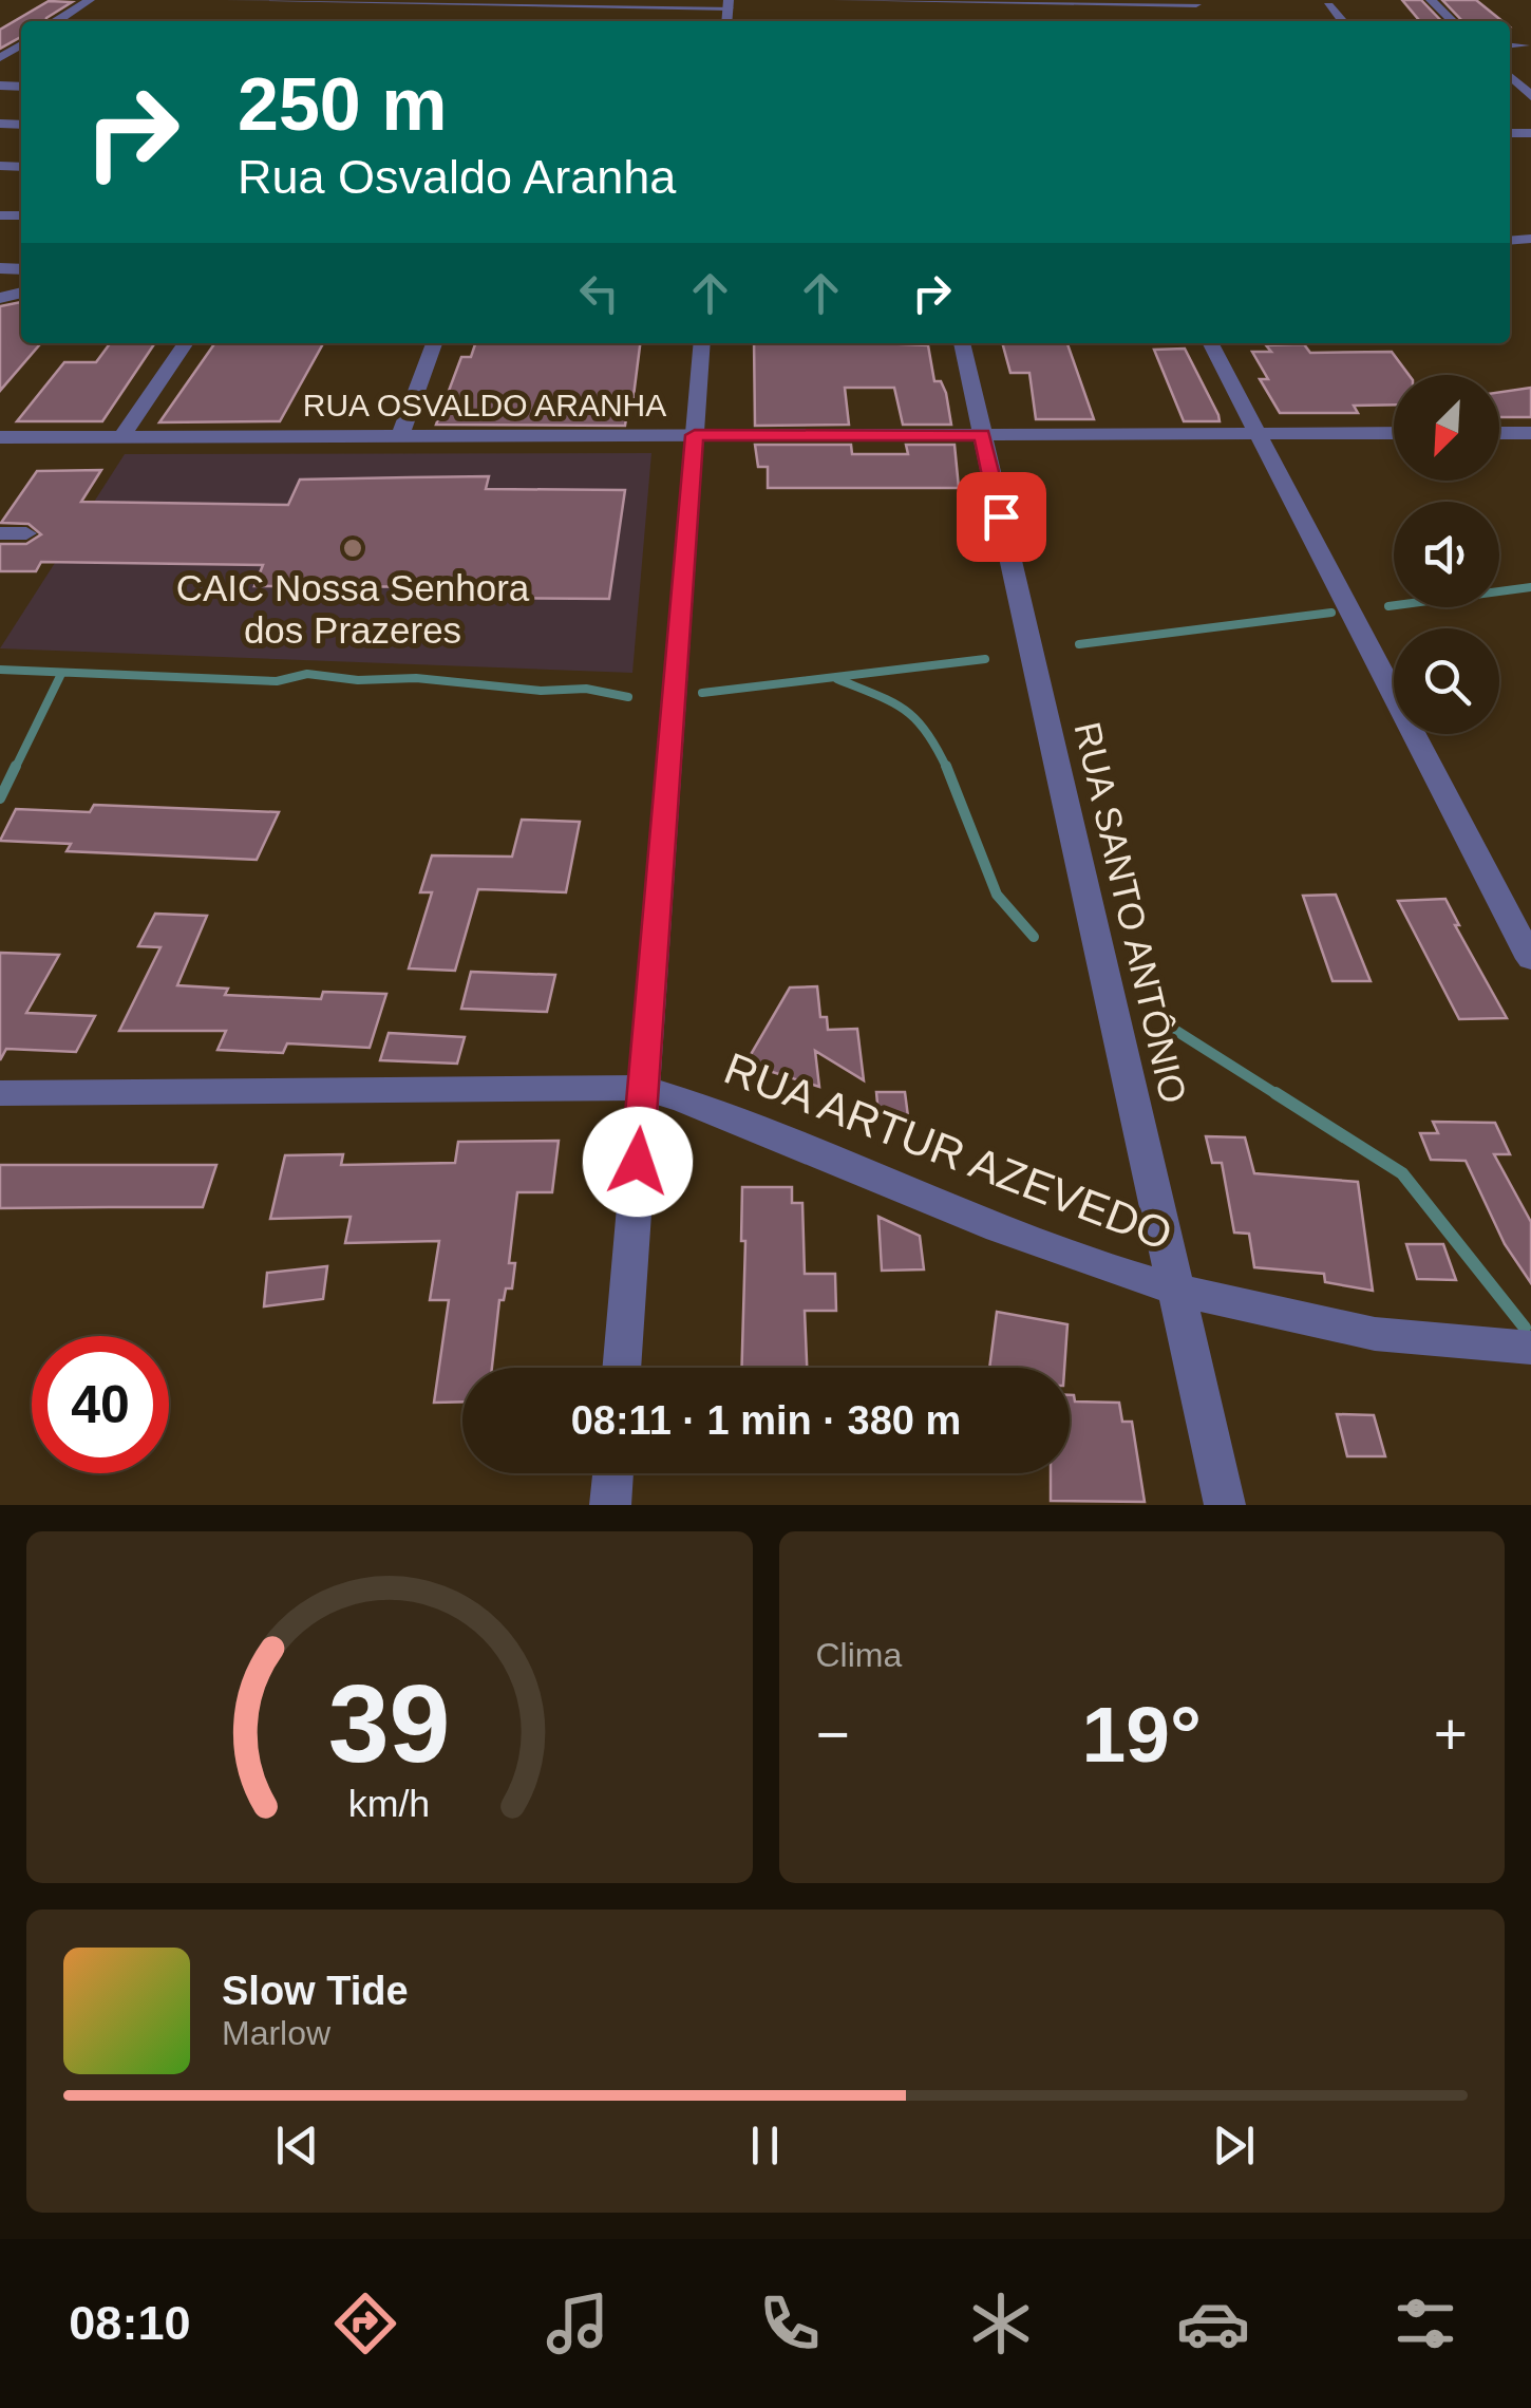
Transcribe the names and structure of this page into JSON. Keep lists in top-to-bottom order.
{
  "streets": {
    "street": ["RUA OSVALDO ARANHA", "RUA SANTO ANTÔNIO", "RUA ARTUR AZEVEDO"]
  },
  "crossings": [
    ["RUA OSVALDO ARANHA", "RUA SANTO ANTÔNIO"],
    ["RUA SANTO ANTÔNIO", "RUA ARTUR AZEVEDO"]
  ],
  "places": ["CAIC Nossa Senhora dos Prazeres"],
  "north": "bottom left",
  "page": {
    "turn": ["250 m", "Rua Osvaldo Aranha"],
    "limit": "40",
    "trip": "08:11 · 1 min · 380 m",
    "tile": "Clima",
    "heat": ["−", "19°", "+"],
    "song": ["Slow Tide", "Marlow"],
    "tabs": "08:10",
    "gauge": ["39", "km/h"]
  }
}
